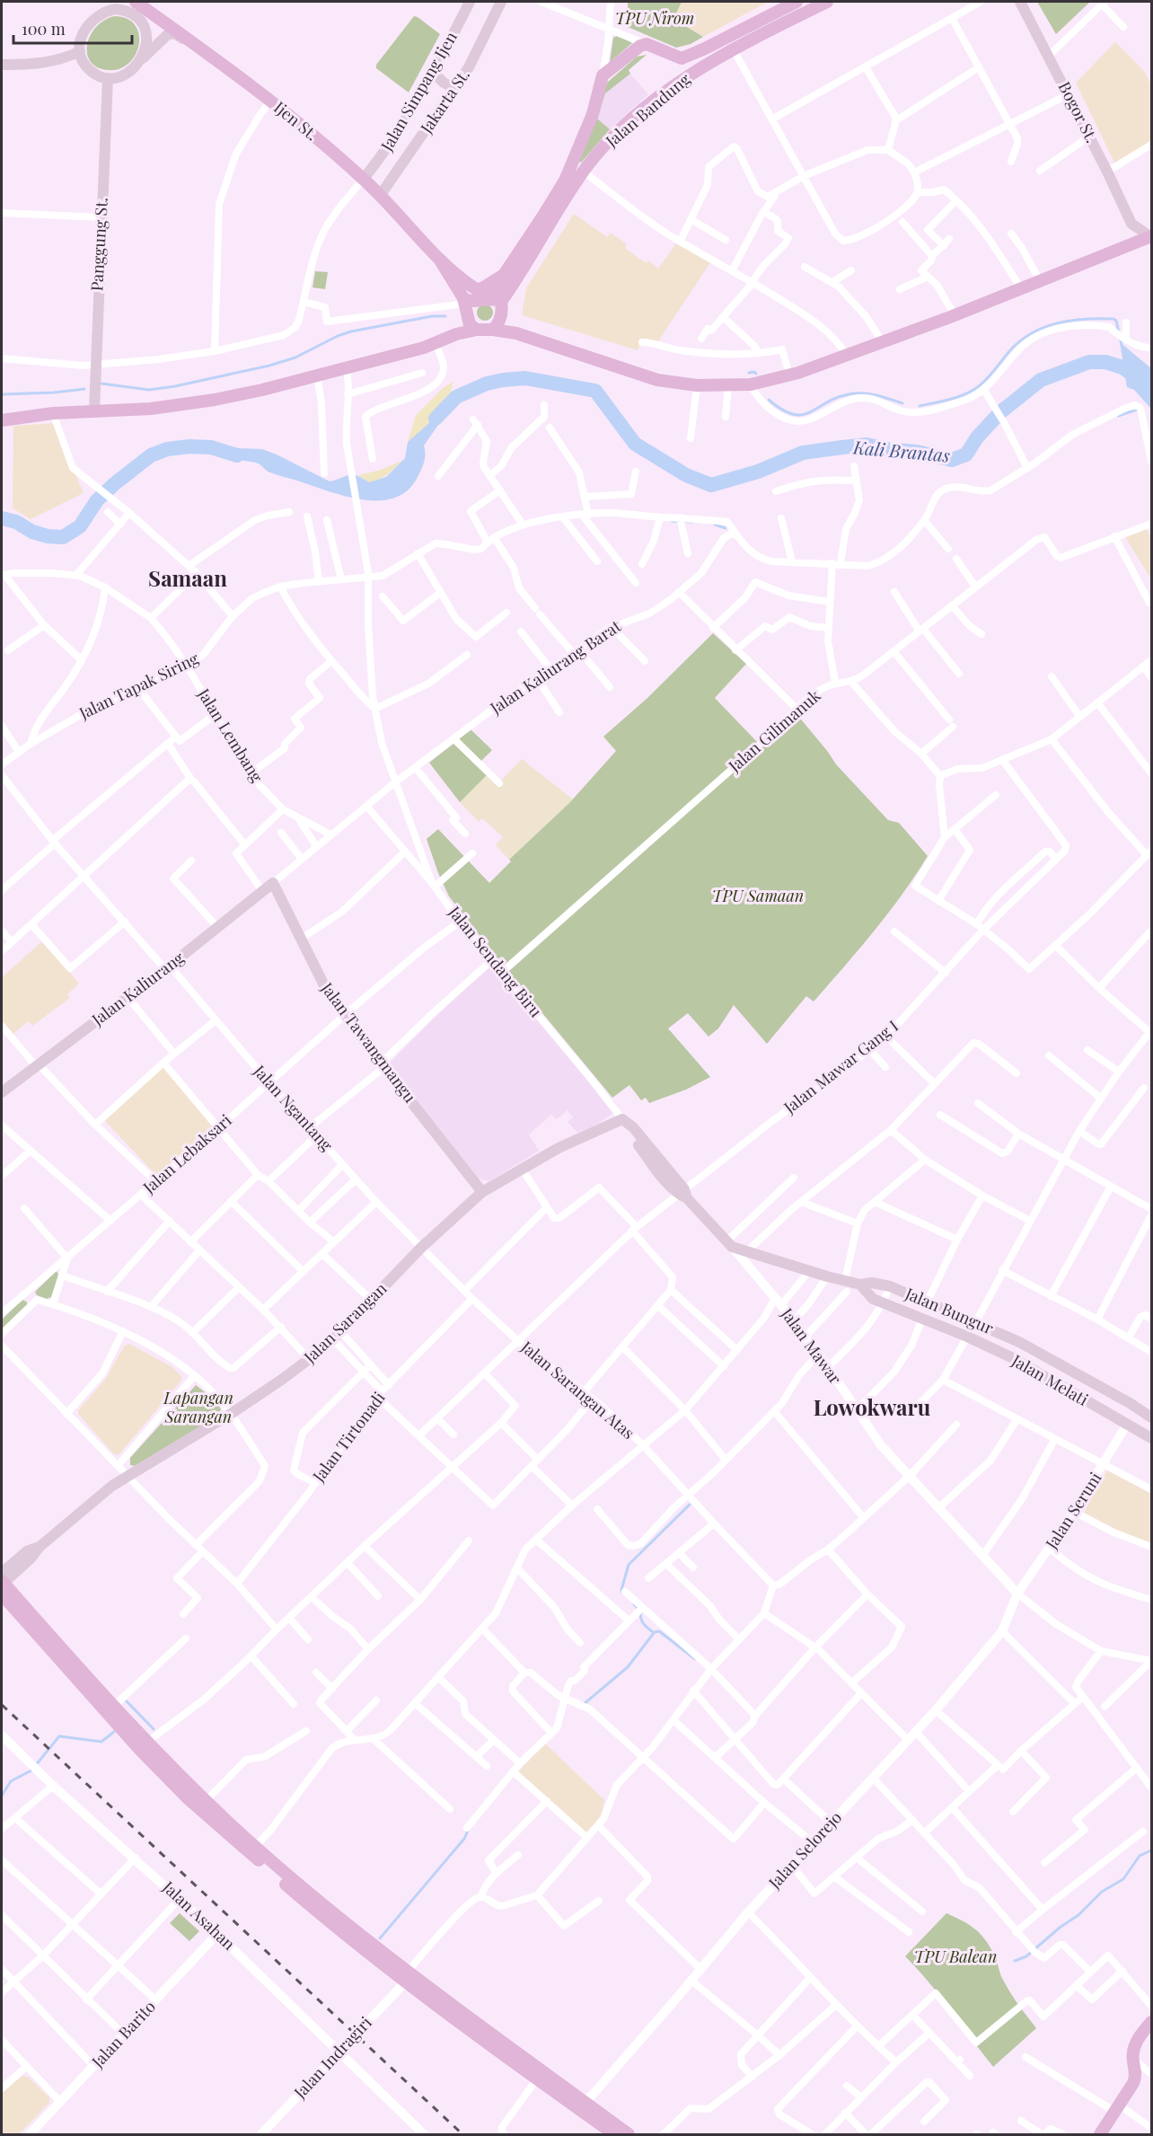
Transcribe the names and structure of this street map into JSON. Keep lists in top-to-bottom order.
{
  "streets": {
    "main road": [
      "Jalan Simpang Ijen",
      "Jakarta St.",
      "Jalan Bandung",
      "Bogor St.",
      "Ijen St.",
      "Panggung St.",
      "Jalan Kaliurang",
      "Jalan Tawangmangu",
      "Jalan Bungur",
      "Jalan Sarangan",
      "Jalan Mawar",
      "Jalan Melati"
    ],
    "street": [
      "Jalan Kaliurang Barat",
      "Jalan Tapak Siring",
      "Jalan Gilimanuk",
      "Jalan Lembang",
      "Jalan Sendang Biru",
      "Jalan Mawar Gang I",
      "Jalan Ngantang",
      "Jalan Lebaksari",
      "Jalan Sarangan Atas",
      "Jalan Tirtonadi",
      "Jalan Seruni",
      "Jalan Selorejo",
      "Jalan Asahan",
      "Jalan Barito",
      "Jalan Indragiri"
    ]
  },
  "crossings": [
    ["Jalan Simpang Ijen", "Ijen St."],
    ["Jakarta St.", "Ijen St."],
    ["Jalan Bandung", "Ijen St."],
    ["Jalan Kaliurang Barat", "Jalan Tapak Siring"],
    ["Jalan Kaliurang Barat", "Jalan Lembang"],
    ["Jalan Kaliurang Barat", "Jalan Sendang Biru"],
    ["Jalan Kaliurang Barat", "Jalan Kaliurang"],
    ["Jalan Kaliurang Barat", "Jalan Tawangmangu"],
    ["Jalan Tapak Siring", "Jalan Lembang"],
    ["Jalan Gilimanuk", "Jalan Sendang Biru"],
    ["Jalan Sendang Biru", "Jalan Lebaksari"],
    ["Jalan Sendang Biru", "Jalan Sarangan"],
    ["Jalan Sendang Biru", "Jalan Mawar"],
    ["Jalan Kaliurang", "Jalan Tawangmangu"],
    ["Jalan Kaliurang", "Jalan Ngantang"],
    ["Jalan Tawangmangu", "Jalan Lebaksari"],
    ["Jalan Tawangmangu", "Jalan Sarangan"],
    ["Jalan Mawar Gang I", "Jalan Mawar"],
    ["Jalan Mawar Gang I", "Jalan Sarangan Atas"],
    ["Jalan Ngantang", "Jalan Lebaksari"],
    ["Jalan Ngantang", "Jalan Sarangan"],
    ["Jalan Ngantang", "Jalan Sarangan Atas"],
    ["Jalan Bungur", "Jalan Mawar"],
    ["Jalan Bungur", "Jalan Melati"],
    ["Jalan Sarangan", "Jalan Mawar"],
    ["Jalan Sarangan", "Jalan Sarangan Atas"],
    ["Jalan Mawar", "Jalan Seruni"],
    ["Jalan Mawar", "Jalan Selorejo"],
    ["Jalan Melati", "Jalan Seruni"],
    ["Jalan Sarangan Atas", "Jalan Tirtonadi"],
    ["Jalan Seruni", "Jalan Selorejo"],
    ["Jalan Asahan", "Jalan Barito"],
    ["Jalan Asahan", "Jalan Indragiri"]
  ],
  "districts": ["Samaan", "Lowokwaru"],
  "water": ["Kali Brantas"],
  "parks": [
    "TPU Nirom",
    "TPU Samaan",
    "Lapangan Sarangan",
    "TPU Balean"
  ],
  "scale_bar": "100 m"
}
